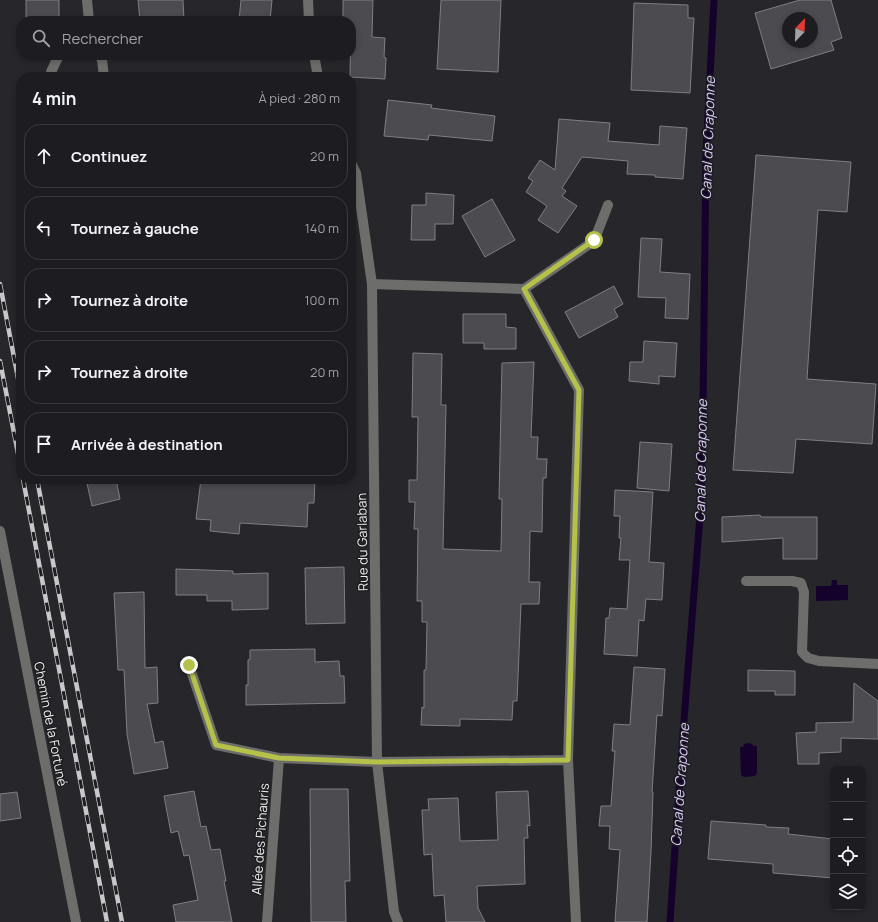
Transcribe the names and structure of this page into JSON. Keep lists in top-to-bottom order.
{
  "streets": {
    "street": ["Rue du Garlaban", "Chemin de la Fortuné", "Allée des Pichauris"]
  },
  "water": ["Canal de Craponne"],
  "north": "top right",
  "page": {
    "search": "Rechercher",
    "heading": ["4 min", "À pied · 280 m"],
    "list": [
      ["Continuez", "20 m"],
      ["Tournez à gauche", "140 m"],
      ["Tournez à droite", "100 m"],
      ["Tournez à droite", "20 m"],
      "Arrivée à destination"
    ],
    "map_buttons": ["+", "−"]
  }
}
